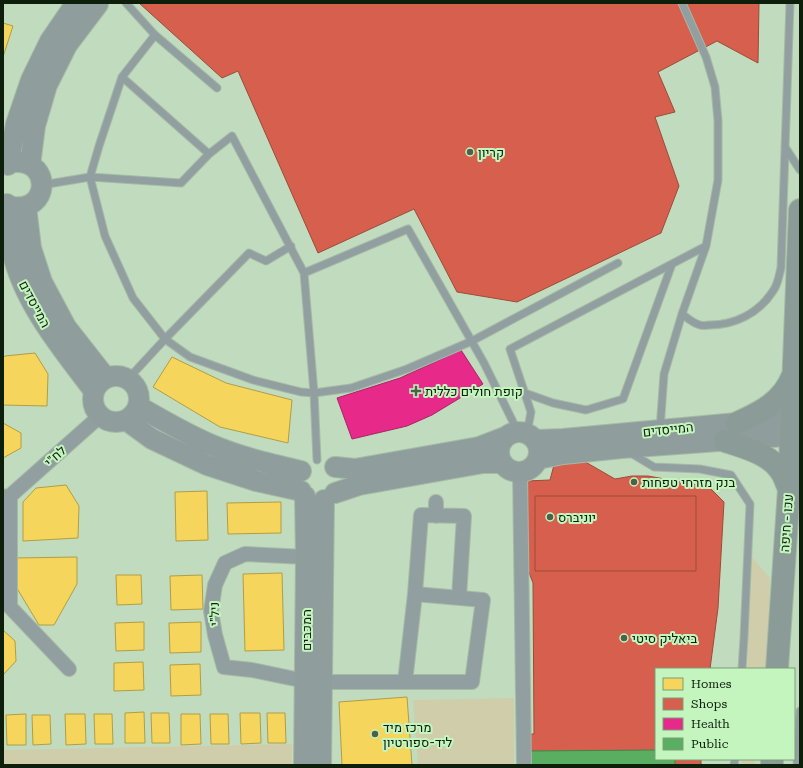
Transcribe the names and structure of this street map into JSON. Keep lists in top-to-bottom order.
{
  "streets": {
    "highway": ["עכו - חיפה"],
    "street": [
      "המייסדים",
      "לח\"י",
      "ניל\"י",
      "המכבים"
    ]
  },
  "crossings": [
    ["המייסדים", "לח\"י"],
    ["המייסדים", "עכו - חיפה"],
    ["המייסדים", "המכבים"],
    ["ניל\"י", "המכבים"]
  ],
  "places": {
    "other": [
      "קריון",
      "בנק מזרחי טפחות",
      "יוניברס",
      "ביאליק סיטי",
      "מרכז מיד ליד-ספורטיון"
    ],
    "health": ["קופת חולים כללית"]
  },
  "legend": [
    "Homes",
    "Shops",
    "Health",
    "Public"
  ]
}
